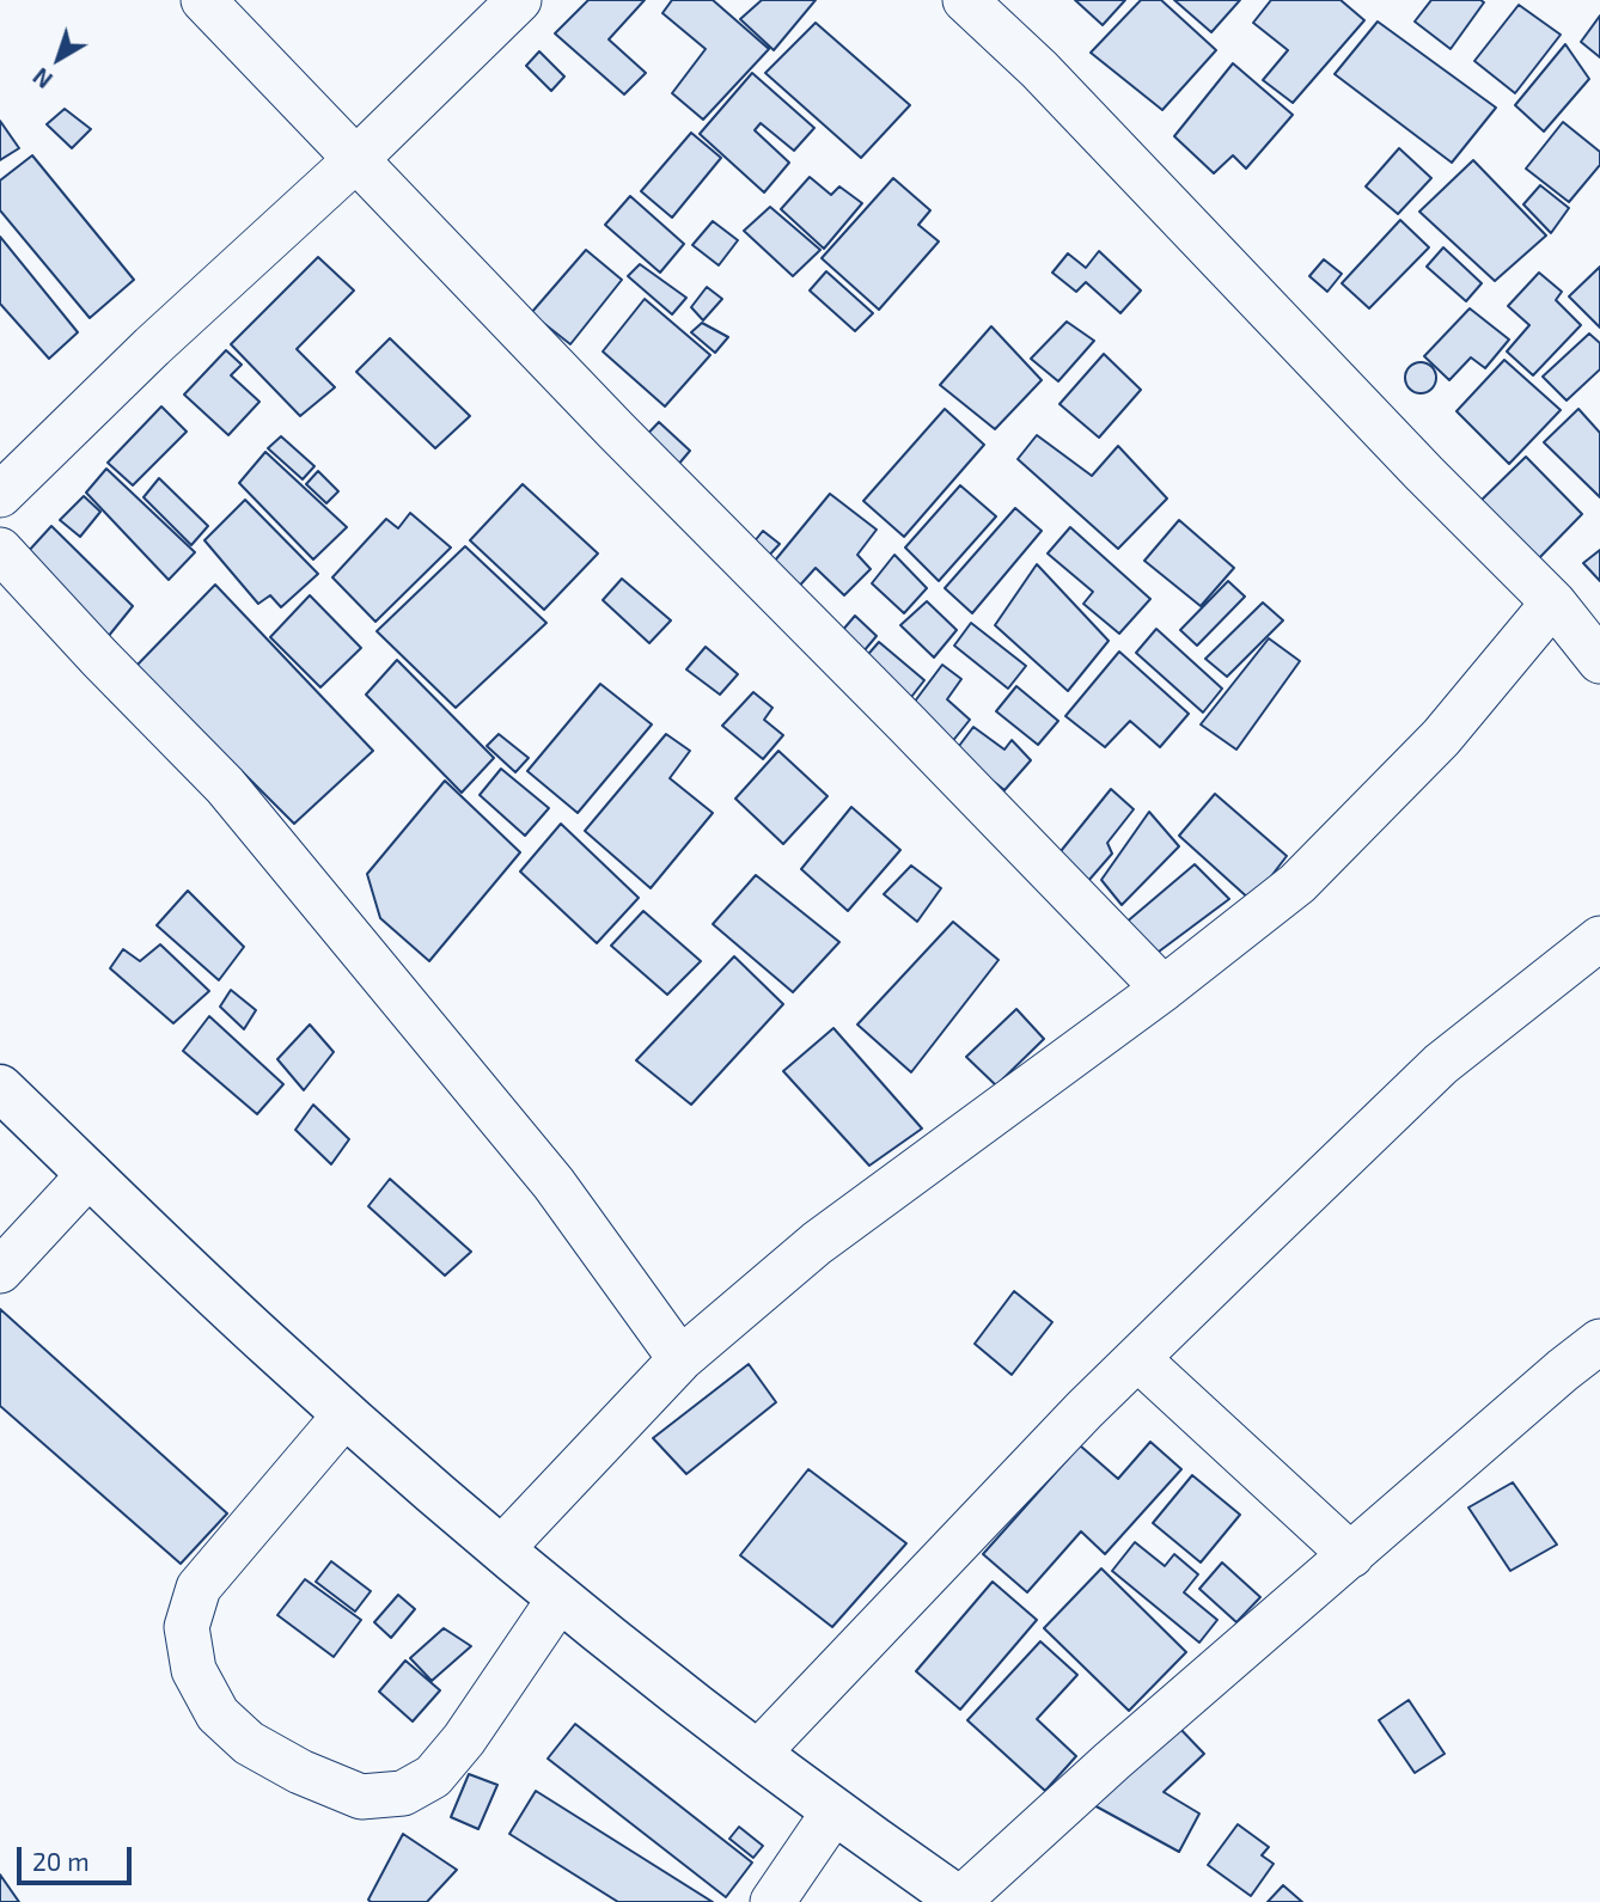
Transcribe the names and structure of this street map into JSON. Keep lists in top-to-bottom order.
{
  "scale_bar": "20 m",
  "north": "bottom left"
}
